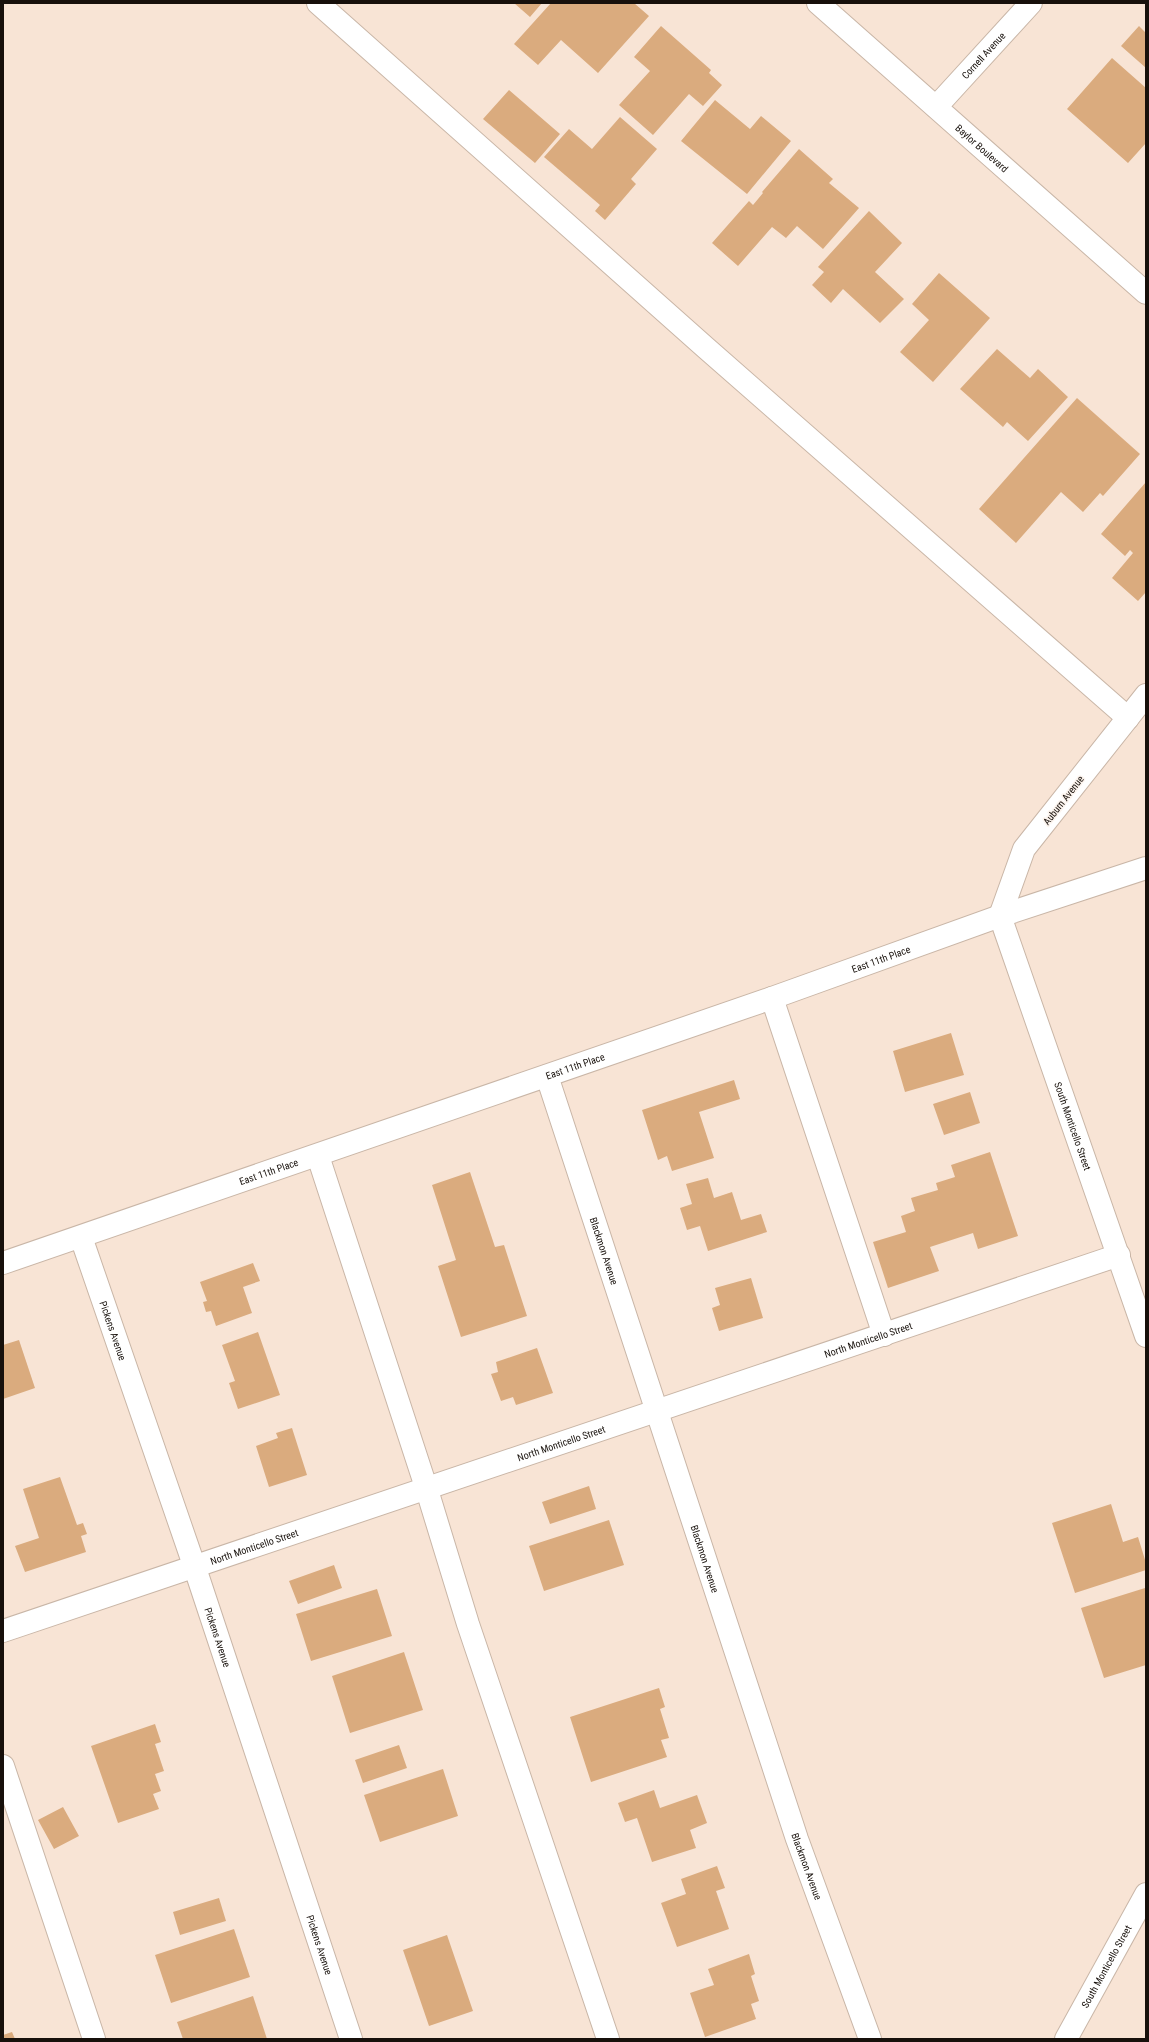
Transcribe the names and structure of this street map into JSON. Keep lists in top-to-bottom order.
{
  "streets": {
    "street": [
      "Cornell Avenue",
      "Baylor Boulevard",
      "Auburn Avenue",
      "East 11th Place",
      "South Monticello Street",
      "Blackmon Avenue",
      "Pickens Avenue",
      "North Monticello Street"
    ]
  },
  "crossings": [
    ["Cornell Avenue", "Baylor Boulevard"],
    ["Auburn Avenue", "East 11th Place"],
    ["Auburn Avenue", "South Monticello Street"],
    ["East 11th Place", "South Monticello Street"],
    ["East 11th Place", "Blackmon Avenue"],
    ["East 11th Place", "Pickens Avenue"],
    ["South Monticello Street", "North Monticello Street"],
    ["Blackmon Avenue", "North Monticello Street"],
    ["Pickens Avenue", "North Monticello Street"]
  ]
}
